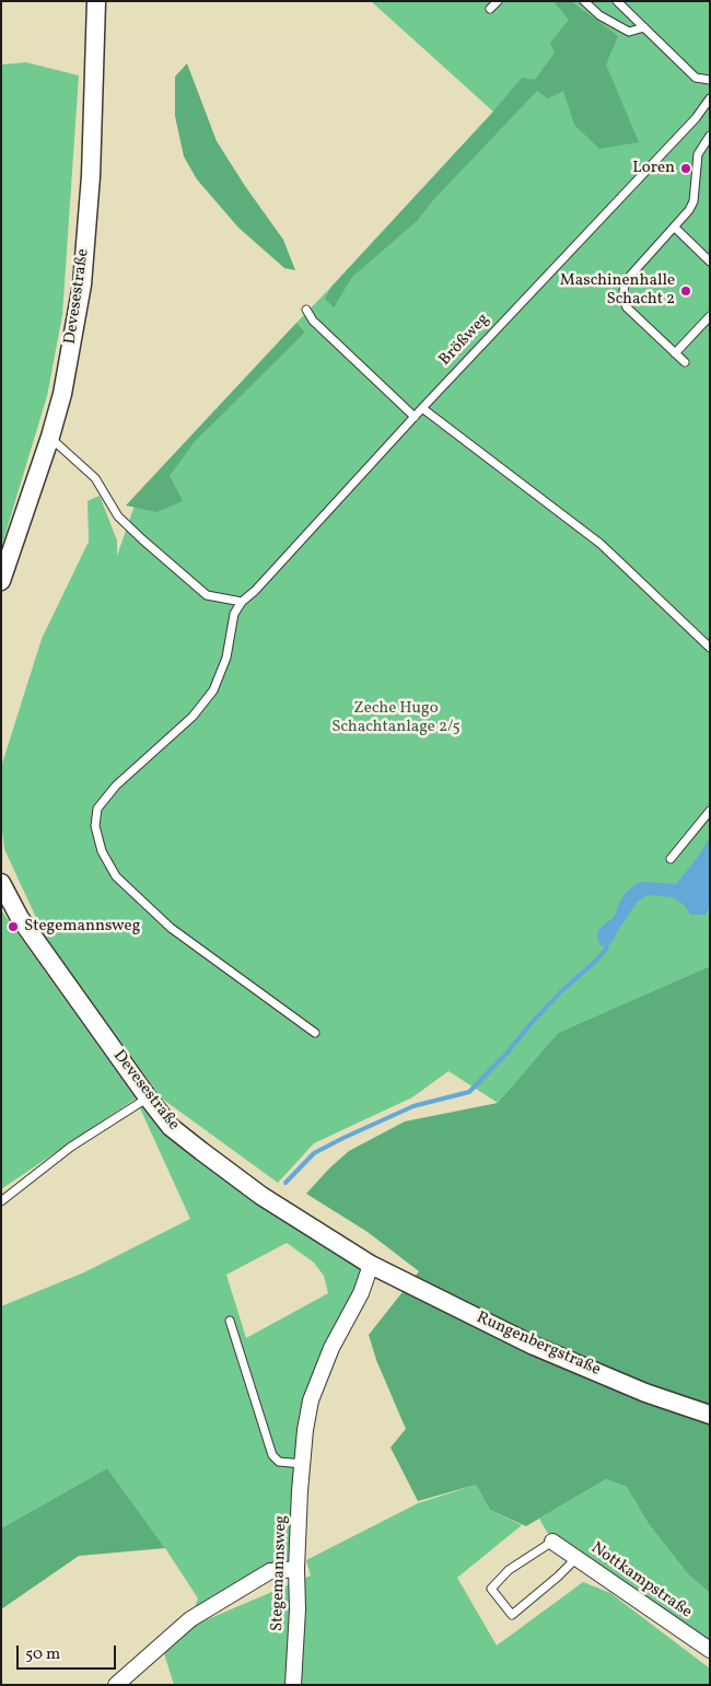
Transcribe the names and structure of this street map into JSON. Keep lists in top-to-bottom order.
{
  "streets": {
    "street": [
      "Devesestraße",
      "Rungenbergstraße",
      "Stegemannsweg",
      "Nottkampstraße"
    ],
    "lane": ["Brößweg"]
  },
  "crossings": [
    ["Devesestraße", "Rungenbergstraße"],
    ["Devesestraße", "Stegemannsweg"],
    ["Rungenbergstraße", "Stegemannsweg"]
  ],
  "parks": ["Zeche Hugo Schachtanlage 2/5"],
  "places": ["Loren", "Maschinenhalle Schacht 2", "Stegemannsweg"],
  "scale_bar": "50 m"
}
